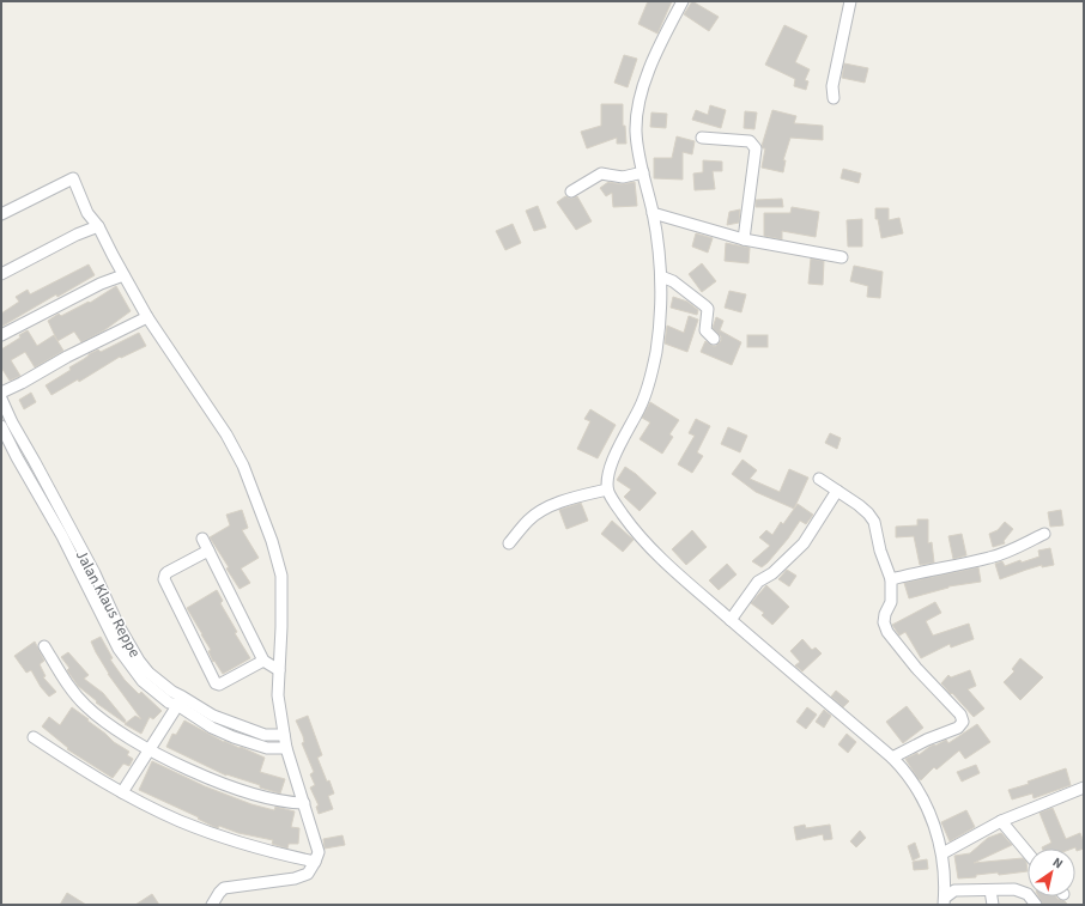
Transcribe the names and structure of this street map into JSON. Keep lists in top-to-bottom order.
{
  "streets": {
    "street": ["Jalan Klaus Reppe"]
  },
  "north": "top right"
}
